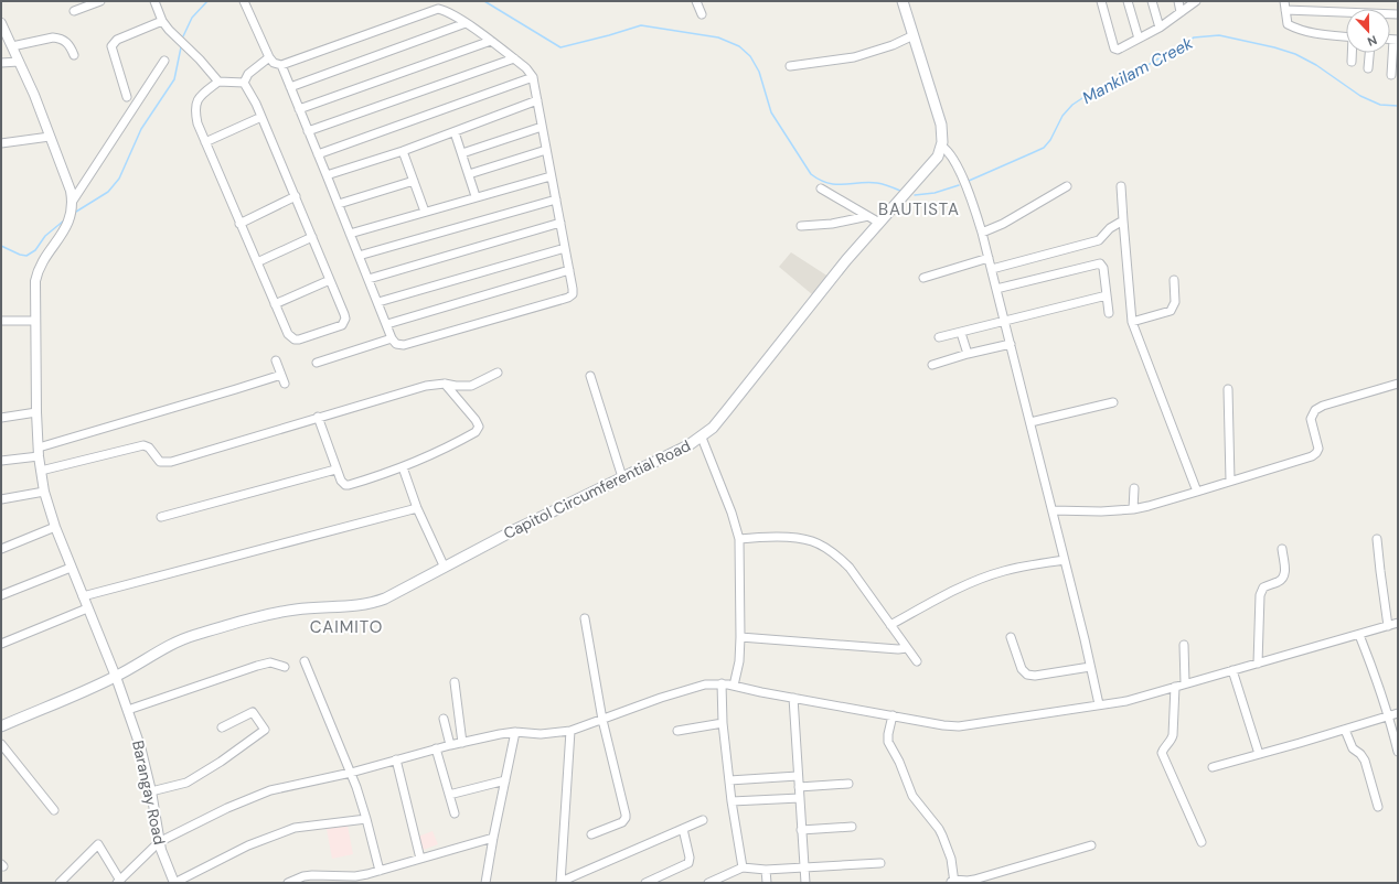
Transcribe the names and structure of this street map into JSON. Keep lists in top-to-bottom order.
{
  "streets": {
    "main road": ["Capitol Circumferential Road"],
    "street": ["Barangay Road"]
  },
  "crossings": [
    ["Capitol Circumferential Road", "Barangay Road"]
  ],
  "districts": ["BAUTISTA", "CAIMITO"],
  "water": ["Mankilam Creek"],
  "north": "bottom"
}
